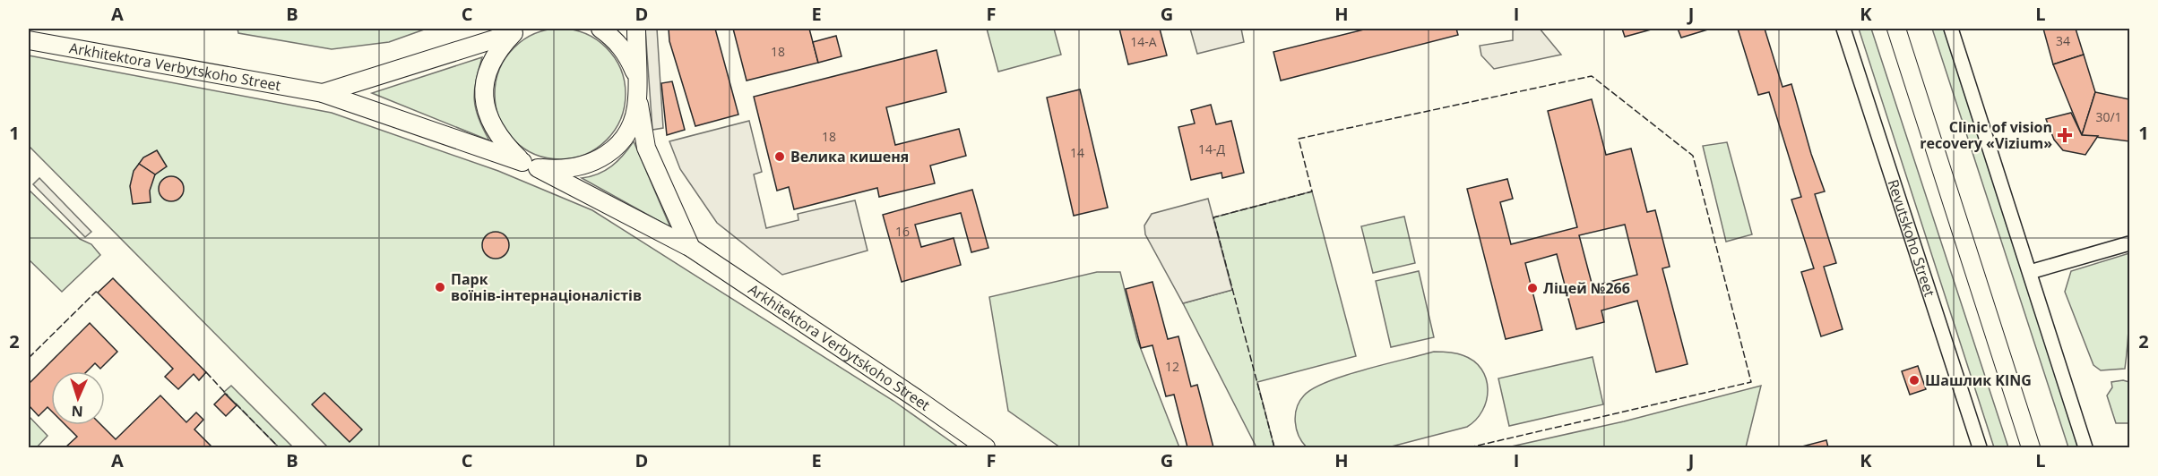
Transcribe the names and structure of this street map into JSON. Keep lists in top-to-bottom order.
{
  "streets": {
    "street": ["Arkhitektora Verbytskoho Street", "Revutskoho Street"]
  },
  "places": {
    "health": ["Clinic of vision recovery «Vizium»"],
    "other": [
      "Велика кишеня",
      "Парк воїнів-інтернаціоналістів",
      "Ліцей №266",
      "Шашлик KING"
    ]
  },
  "house_numbers": [
    "34",
    "14-А",
    "18",
    "30/1",
    "18",
    "14-Д",
    "14",
    "16",
    "12"
  ],
  "north": "bottom",
  "grid": {
    "columns": [
      "A",
      "B",
      "C",
      "D",
      "E",
      "F",
      "G",
      "H",
      "I",
      "J",
      "K",
      "L"
    ],
    "rows": ["1", "2"]
  }
}
